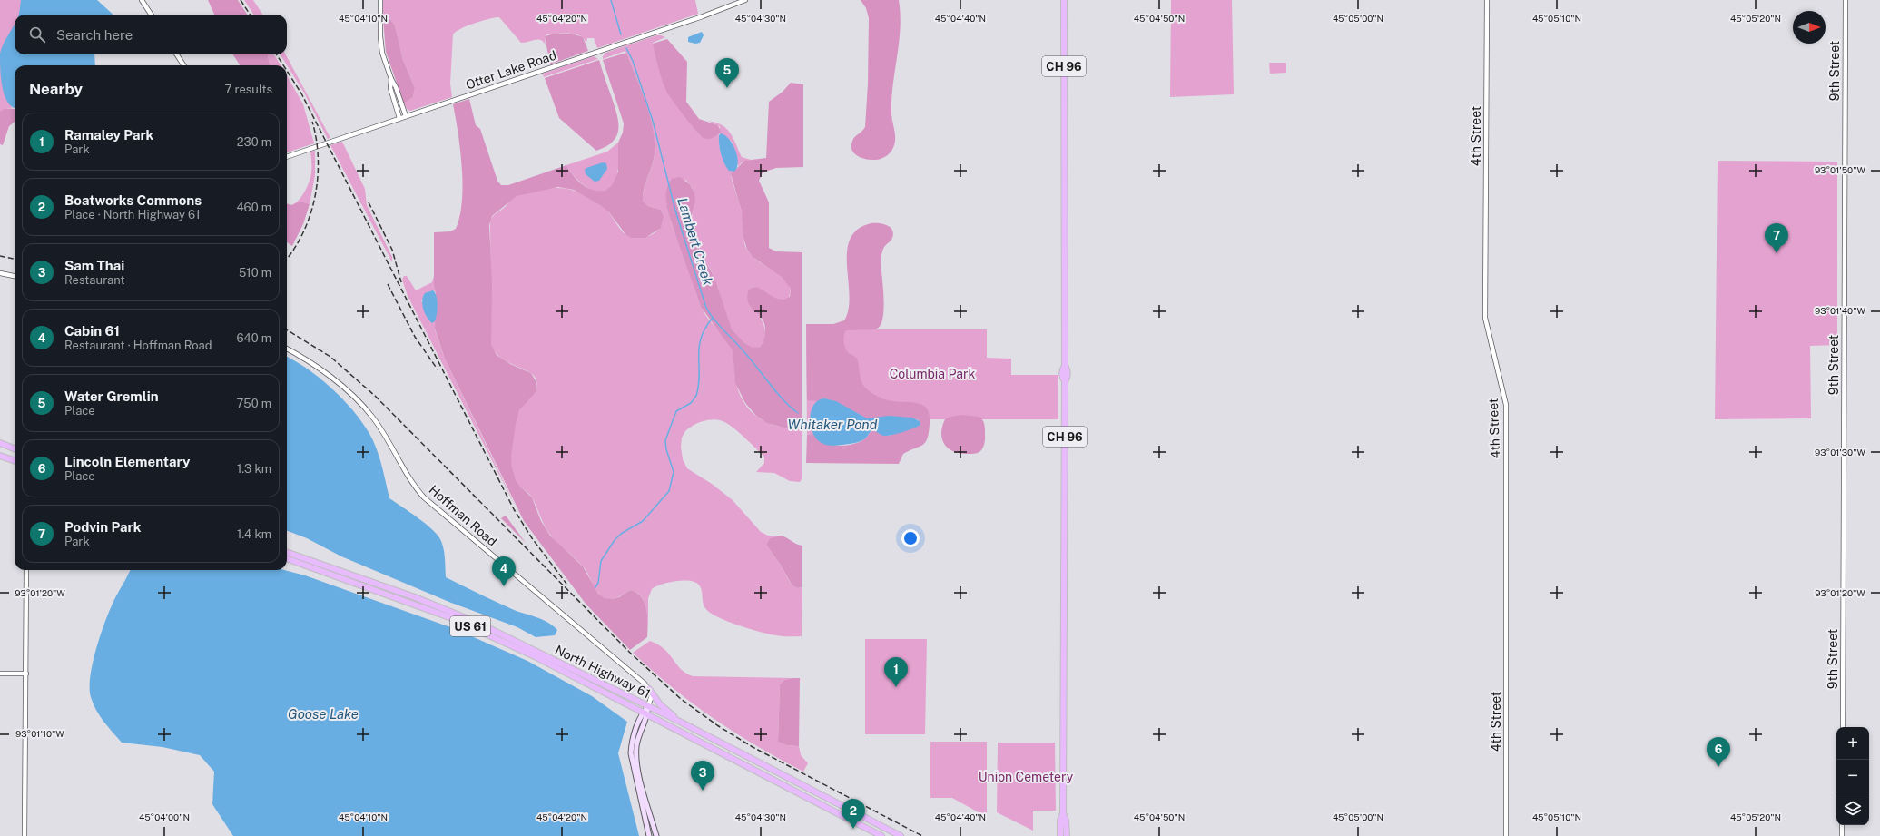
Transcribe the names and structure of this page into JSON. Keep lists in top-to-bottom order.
{
  "streets": {
    "main road": ["CH 96", "US 61", "North Highway 61"],
    "street": [
      "Otter Lake Road",
      "9th Street",
      "4th Street",
      "Hoffman Road"
    ]
  },
  "water": ["Lambert Creek", "Whitaker Pond", "Goose Lake"],
  "parks": ["Columbia Park", "Union Cemetery"],
  "north": "right",
  "page": {
    "search": "Search here",
    "pins": [
      "5",
      "7",
      "4",
      "1",
      "6",
      "3",
      "2"
    ],
    "heading": ["Nearby", "7 results"],
    "list": [
      {
        "mark": "1",
        "name": "Ramaley Park",
        "note": "Park",
        "value": "230 m"
      },
      {
        "mark": "2",
        "name": "Boatworks Commons",
        "note": "Place · North Highway 61",
        "value": "460 m"
      },
      {
        "mark": "3",
        "name": "Sam Thai",
        "note": "Restaurant",
        "value": "510 m"
      },
      {
        "mark": "4",
        "name": "Cabin 61",
        "note": "Restaurant · Hoffman Road",
        "value": "640 m"
      },
      {
        "mark": "5",
        "name": "Water Gremlin",
        "note": "Place",
        "value": "750 m"
      },
      {
        "mark": "6",
        "name": "Lincoln Elementary",
        "note": "Place",
        "value": "1.3 km"
      },
      {
        "mark": "7",
        "name": "Podvin Park",
        "note": "Park",
        "value": "1.4 km"
      }
    ],
    "map_buttons": ["+", "−"]
  },
  "coordinates": [
    "45°04'10\"N",
    "45°04'20\"N",
    "45°04'30\"N",
    "45°04'40\"N",
    "45°04'50\"N",
    "45°05'00\"N",
    "45°05'10\"N",
    "45°05'20\"N",
    "93°01'50\"W",
    "93°01'40\"W",
    "93°01'30\"W",
    "93°01'20\"W",
    "93°01'10\"W",
    "45°04'00\"N"
  ]
}
